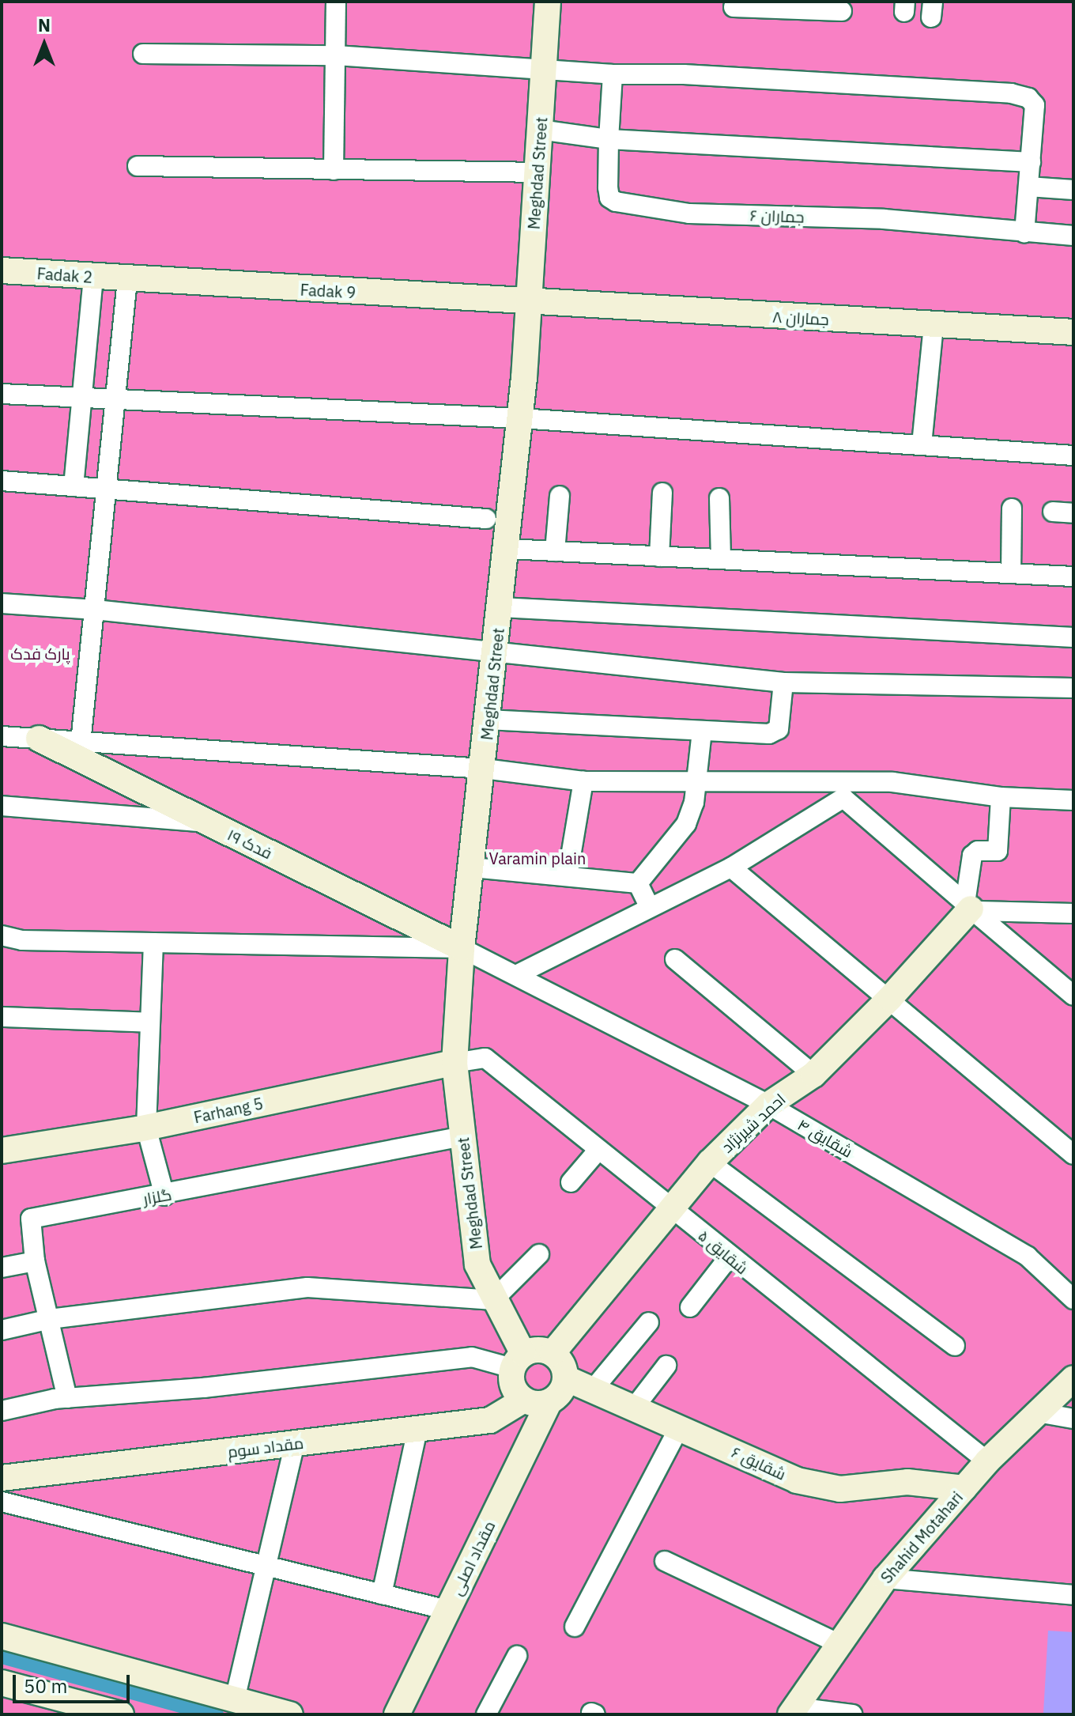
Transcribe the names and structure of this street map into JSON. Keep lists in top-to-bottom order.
{
  "streets": {
    "street": [
      "Meghdad Street",
      "جماران ۶",
      "Fadak 2",
      "Fadak 9",
      "جماران ۸",
      "فدک ۱۹",
      "Farhang 5",
      "احمد شیرنژاد",
      "شقایق ۴",
      "گلزار",
      "شقایق ۵",
      "مقداد سوم",
      "شقایق ۶",
      "Shahid Motahari",
      "مقداد اصلی"
    ]
  },
  "crossings": [
    ["Meghdad Street", "Fadak 9"],
    ["Meghdad Street", "جماران ۸"],
    ["Meghdad Street", "فدک ۱۹"],
    ["Meghdad Street", "Farhang 5"],
    ["Meghdad Street", "احمد شیرنژاد"],
    ["Meghdad Street", "شقایق ۴"],
    ["Meghdad Street", "گلزار"],
    ["Meghdad Street", "شقایق ۵"],
    ["Meghdad Street", "مقداد سوم"],
    ["Meghdad Street", "شقایق ۶"],
    ["Meghdad Street", "مقداد اصلی"],
    ["Fadak 2", "Fadak 9"],
    ["Fadak 9", "جماران ۸"],
    ["فدک ۱۹", "شقایق ۴"],
    ["Farhang 5", "شقایق ۵"],
    ["احمد شیرنژاد", "شقایق ۴"],
    ["احمد شیرنژاد", "شقایق ۵"],
    ["احمد شیرنژاد", "مقداد سوم"],
    ["احمد شیرنژاد", "شقایق ۶"],
    ["احمد شیرنژاد", "مقداد اصلی"],
    ["شقایق ۵", "Shahid Motahari"],
    ["مقداد سوم", "شقایق ۶"],
    ["مقداد سوم", "مقداد اصلی"],
    ["شقایق ۶", "Shahid Motahari"],
    ["شقایق ۶", "مقداد اصلی"]
  ],
  "parks": ["پارک فدک", "Varamin plain"],
  "scale_bar": "50 m",
  "north": "top"
}
